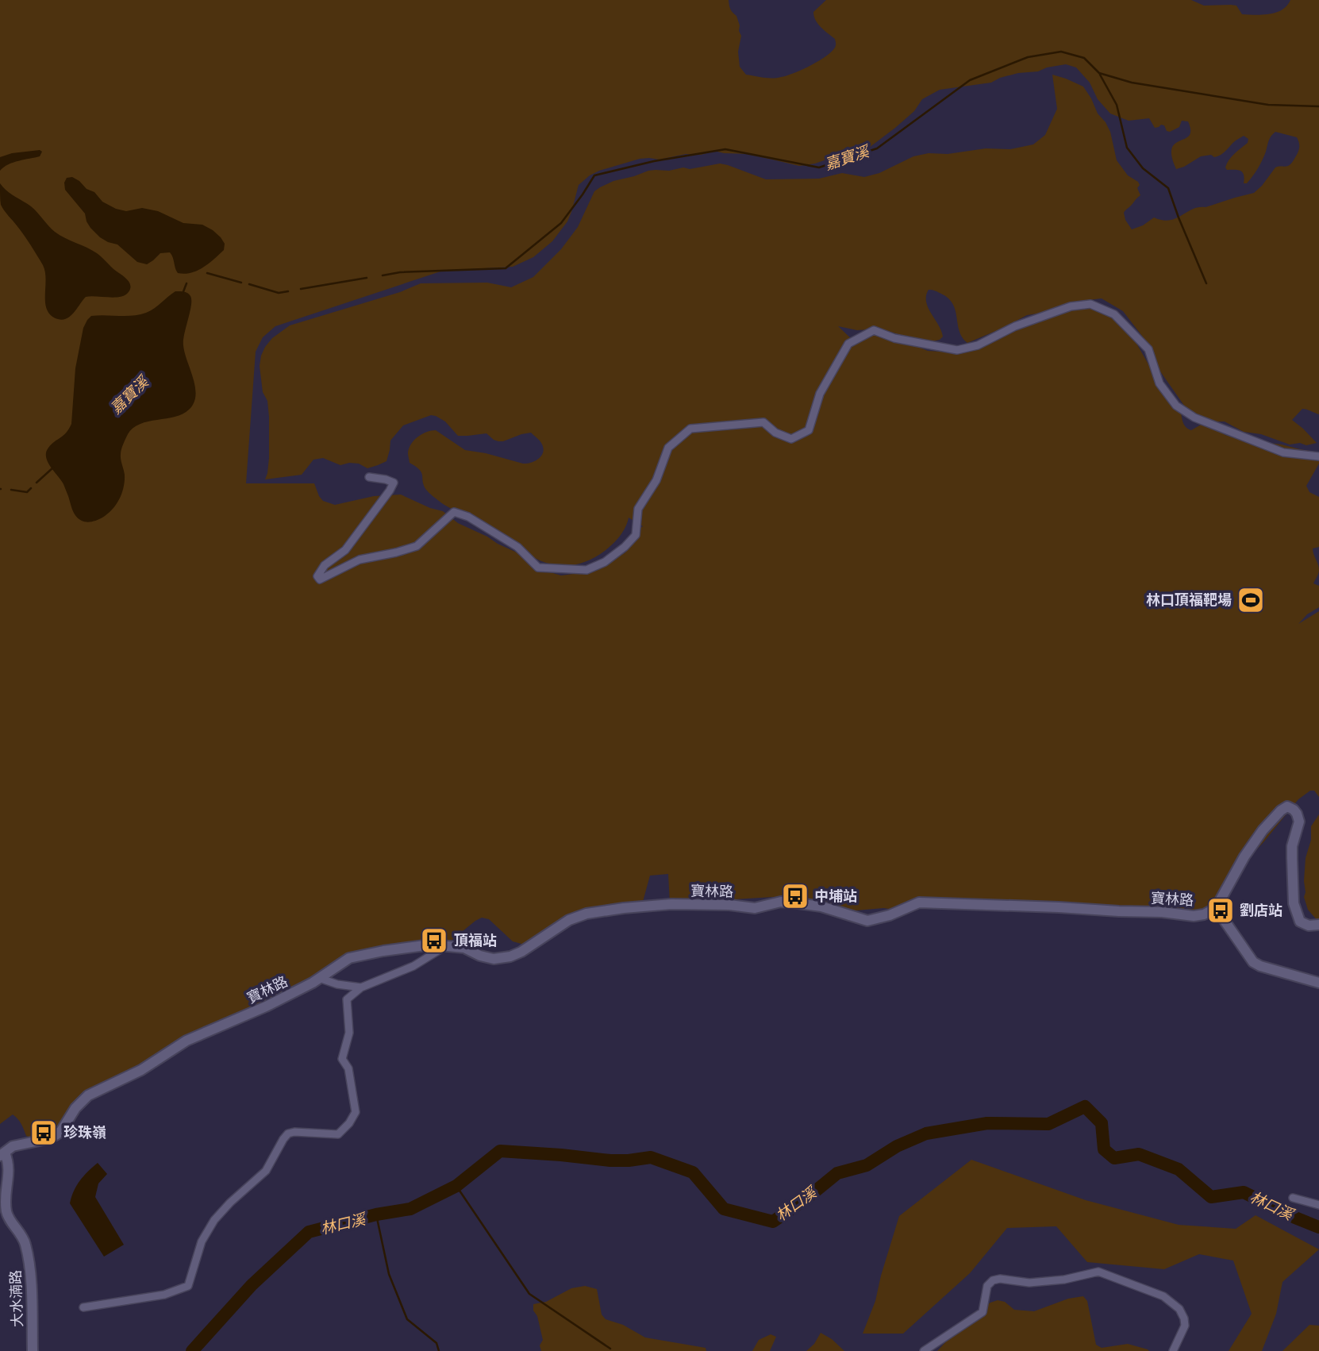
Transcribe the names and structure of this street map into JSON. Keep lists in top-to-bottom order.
{
  "streets": {
    "main road": ["寶林路", "大水湳路"]
  },
  "crossings": [
    ["寶林路", "大水湳路"]
  ],
  "water": ["嘉寶溪", "林口溪"],
  "places": {
    "sports": ["林口頂福靶場"],
    "bus stop": [
      "中埔站",
      "劉店站",
      "頂福站",
      "珍珠嶺"
    ]
  }
}
